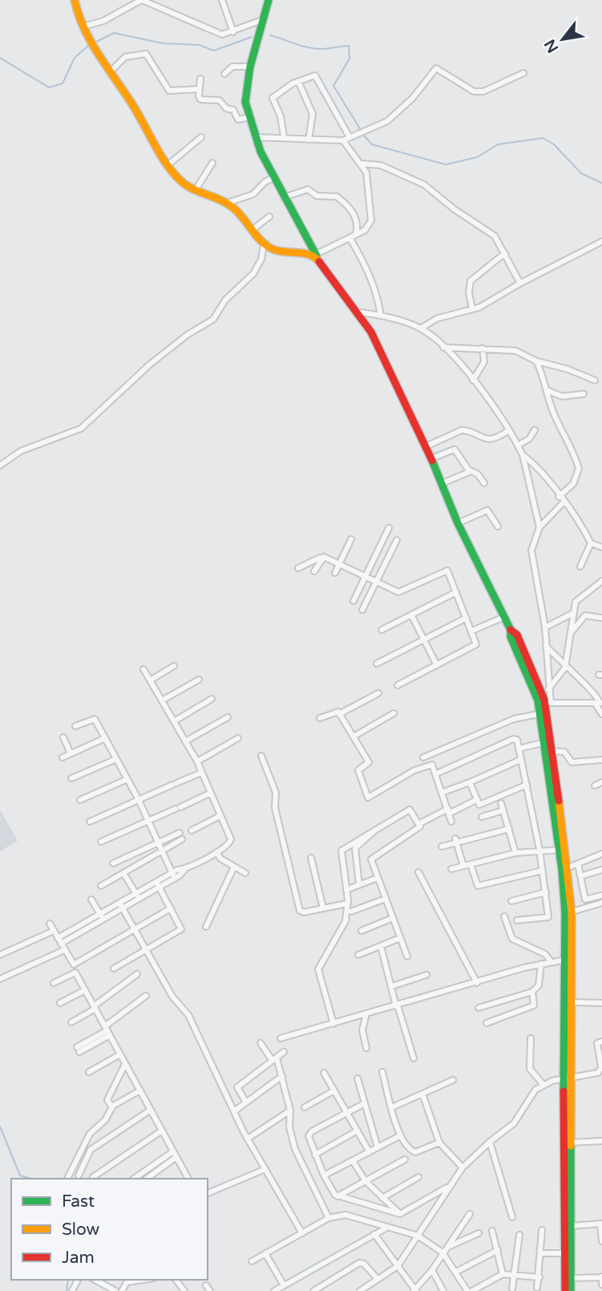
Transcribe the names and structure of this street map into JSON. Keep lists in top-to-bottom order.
{
  "legend": ["Fast", "Slow", "Jam"],
  "north": "bottom left"
}
